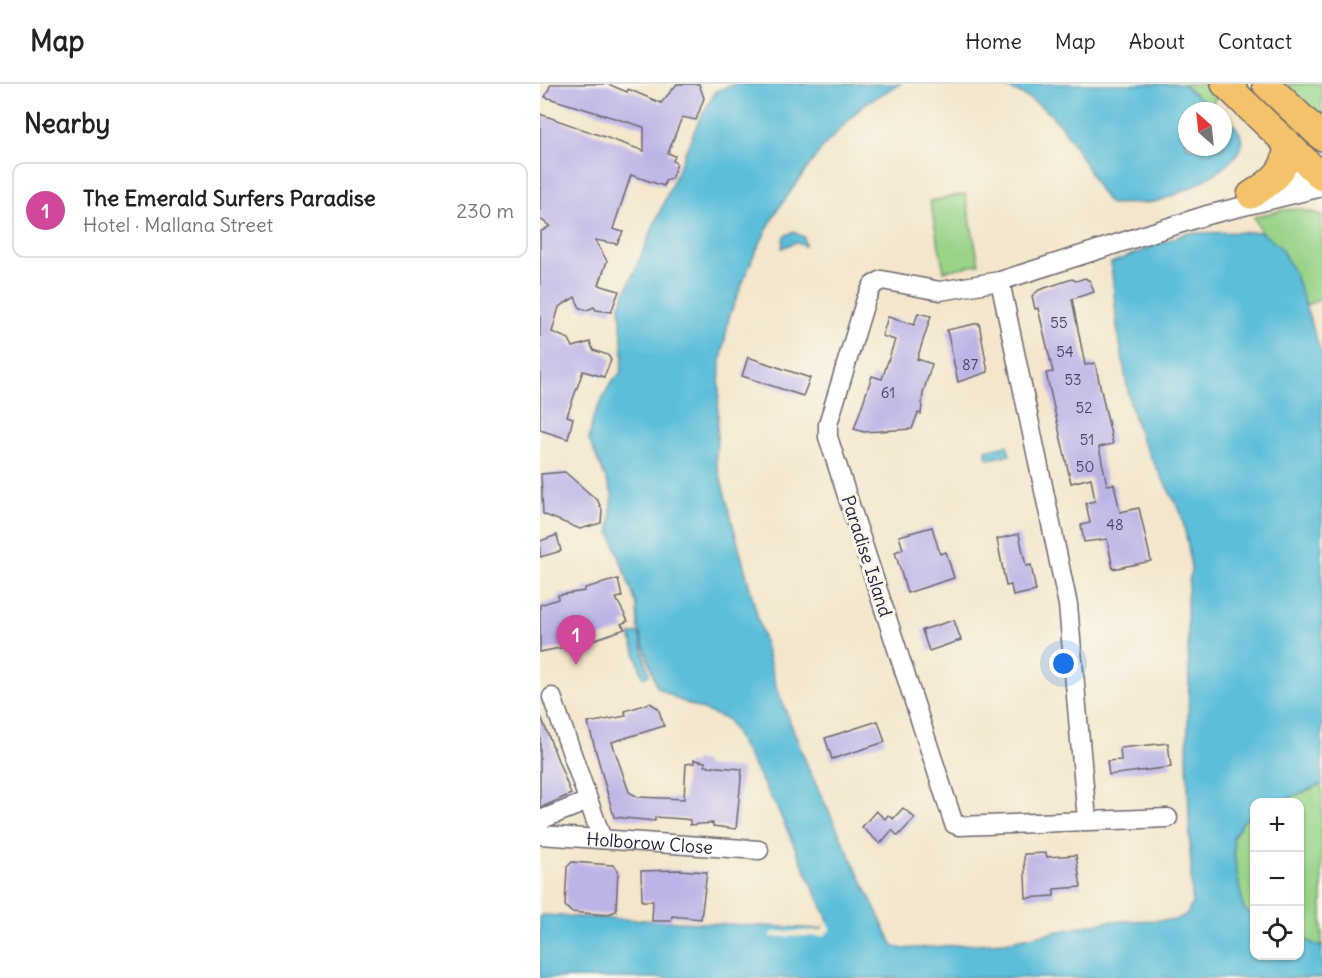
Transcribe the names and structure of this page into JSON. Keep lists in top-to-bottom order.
{
  "streets": {
    "street": ["Paradise Island", "Holborow Close"]
  },
  "house_numbers": [
    "55",
    "54",
    "87",
    "53",
    "61",
    "52",
    "51",
    "50",
    "48"
  ],
  "north": "top left",
  "page": {
    "header": "Map",
    "nav": [
      "Home",
      "Map",
      "About",
      "Contact"
    ],
    "heading": "Nearby",
    "list": [
      {
        "mark": "1",
        "name": "The Emerald Surfers Paradise",
        "note": "Hotel · Mallana Street",
        "value": "230 m"
      }
    ],
    "pins": "1",
    "map_buttons": ["+", "−"]
  }
}
